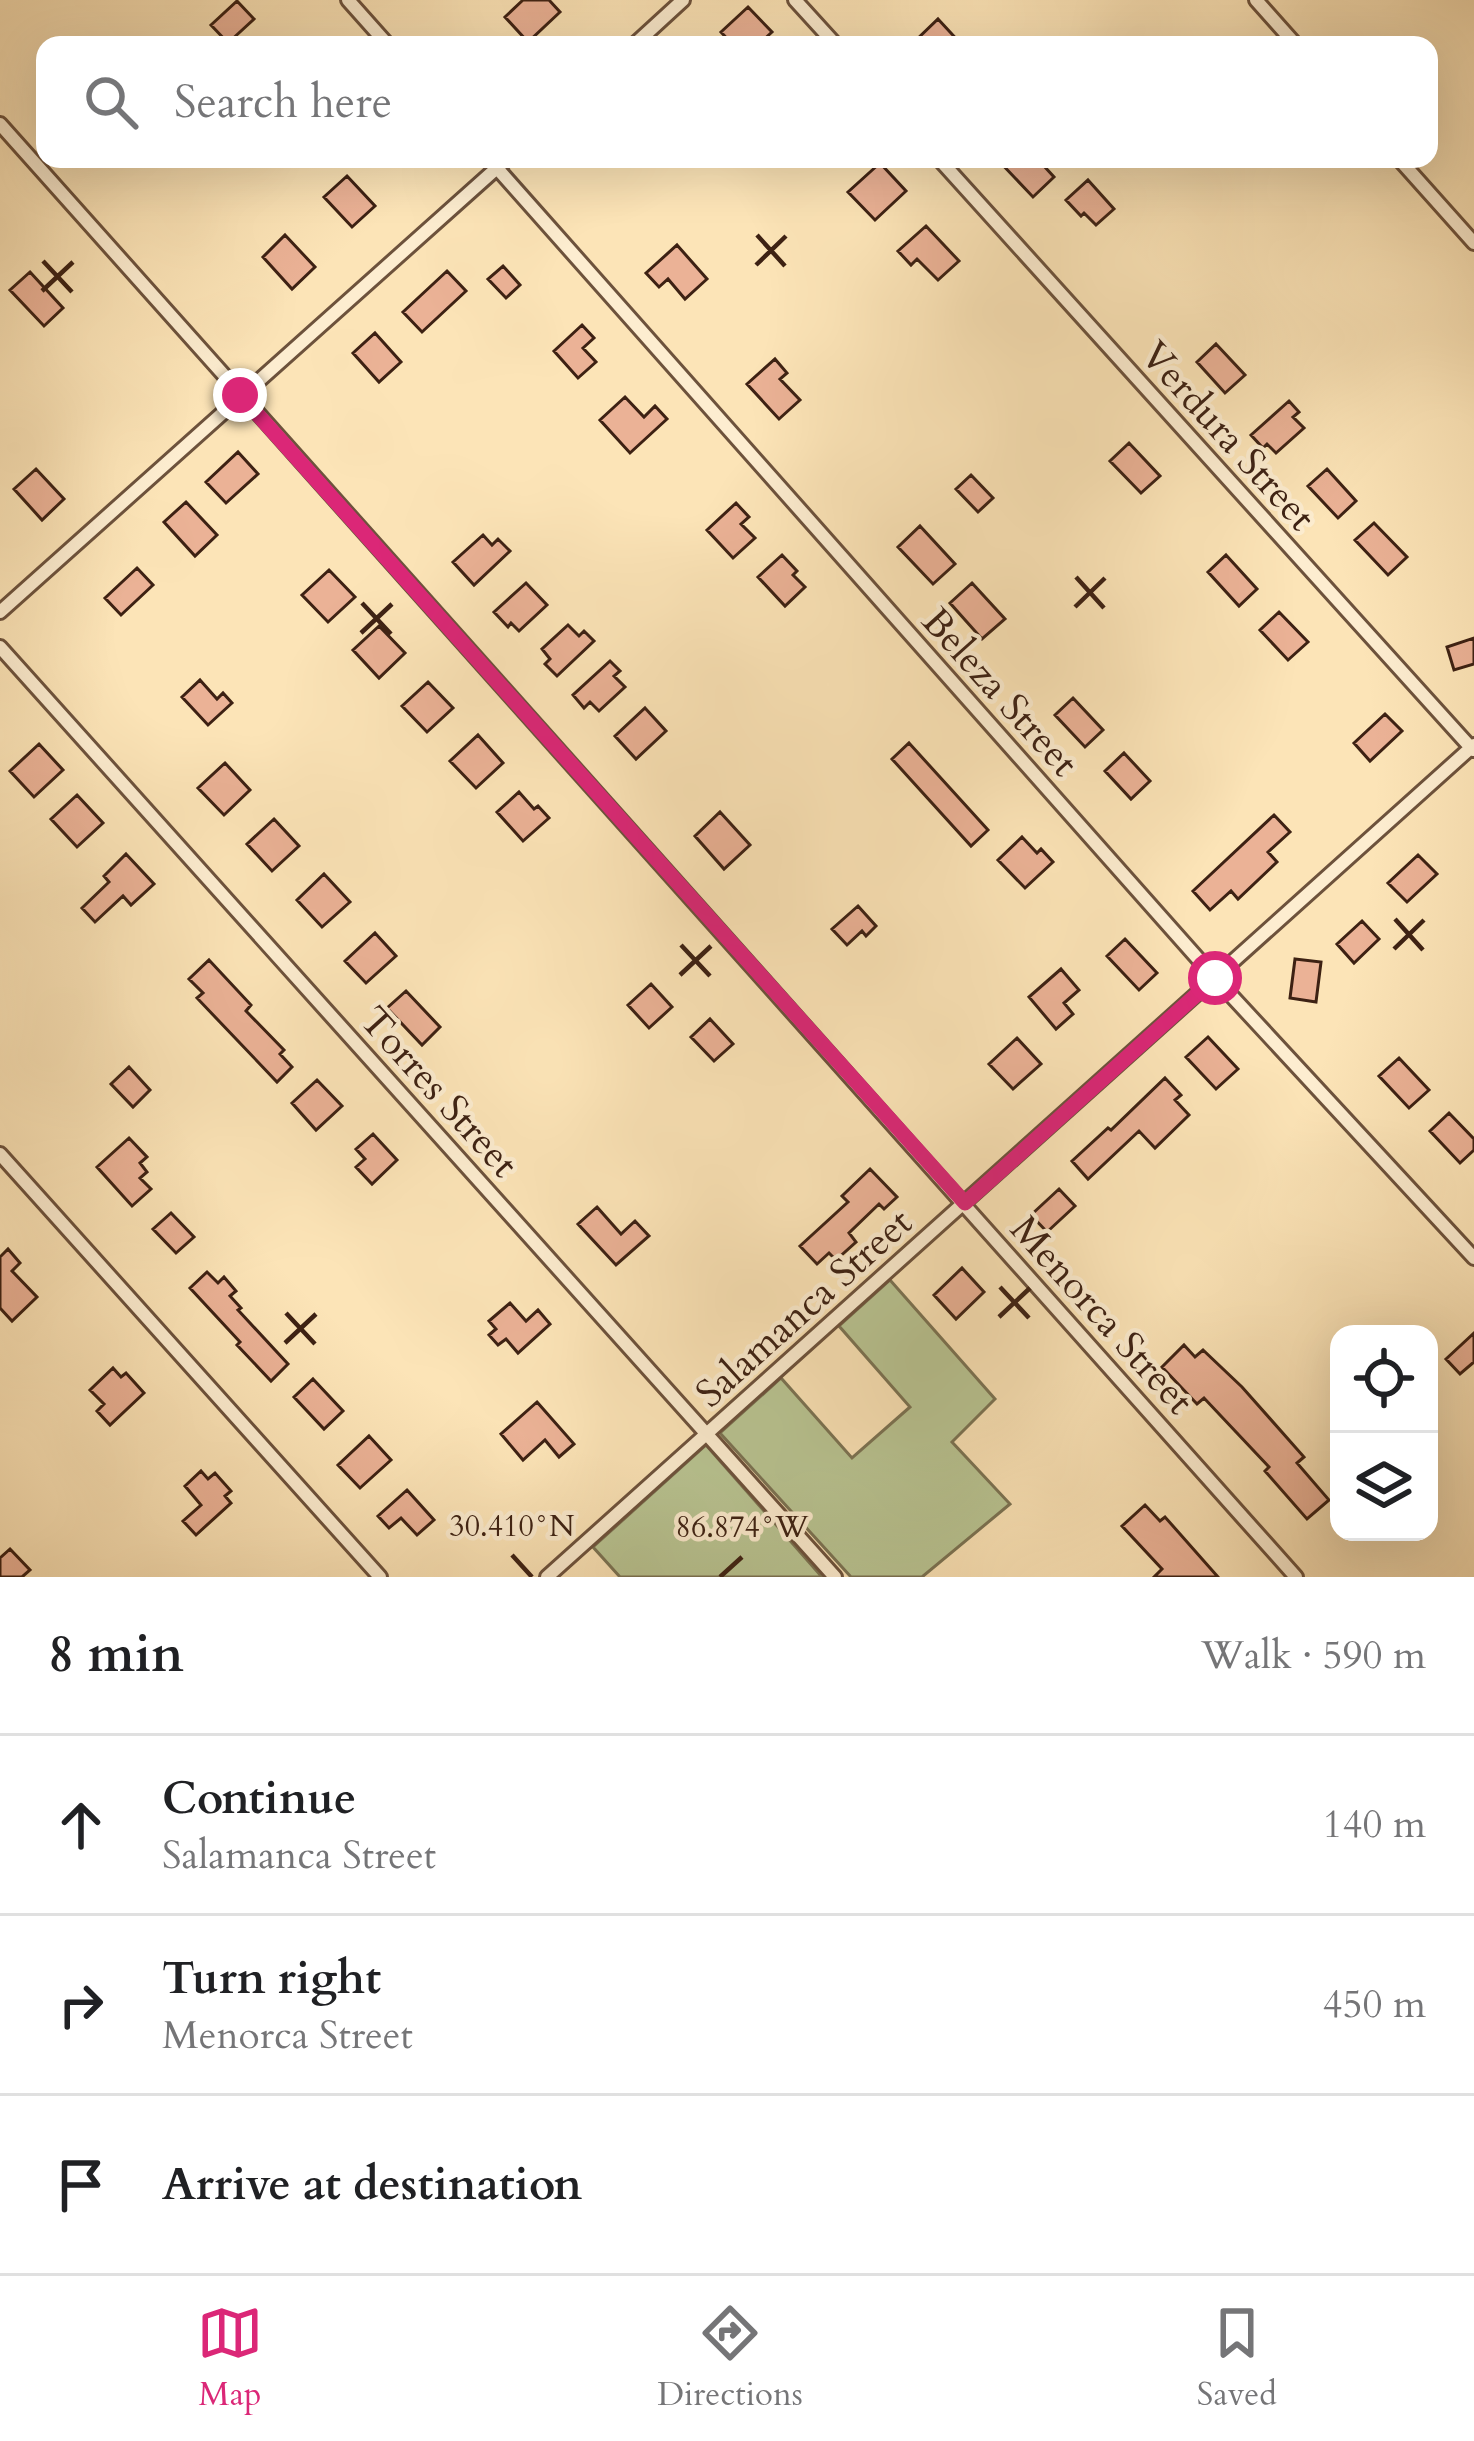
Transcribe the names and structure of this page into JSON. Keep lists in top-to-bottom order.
{
  "streets": {
    "street": [
      "Verdura Street",
      "Beleza Street",
      "Torres Street",
      "Salamanca Street",
      "Menorca Street"
    ]
  },
  "crossings": [
    ["Verdura Street", "Salamanca Street"],
    ["Beleza Street", "Salamanca Street"],
    ["Torres Street", "Salamanca Street"],
    ["Salamanca Street", "Menorca Street"]
  ],
  "page": {
    "search": "Search here",
    "heading": ["8 min", "Walk · 590 m"],
    "list": [
      ["Continue", "Salamanca Street", "140 m"],
      ["Turn right", "Menorca Street", "450 m"],
      "Arrive at destination"
    ],
    "nav": ["Map", "Directions", "Saved"]
  },
  "coordinates": ["30.410°N", "86.874°W"]
}
